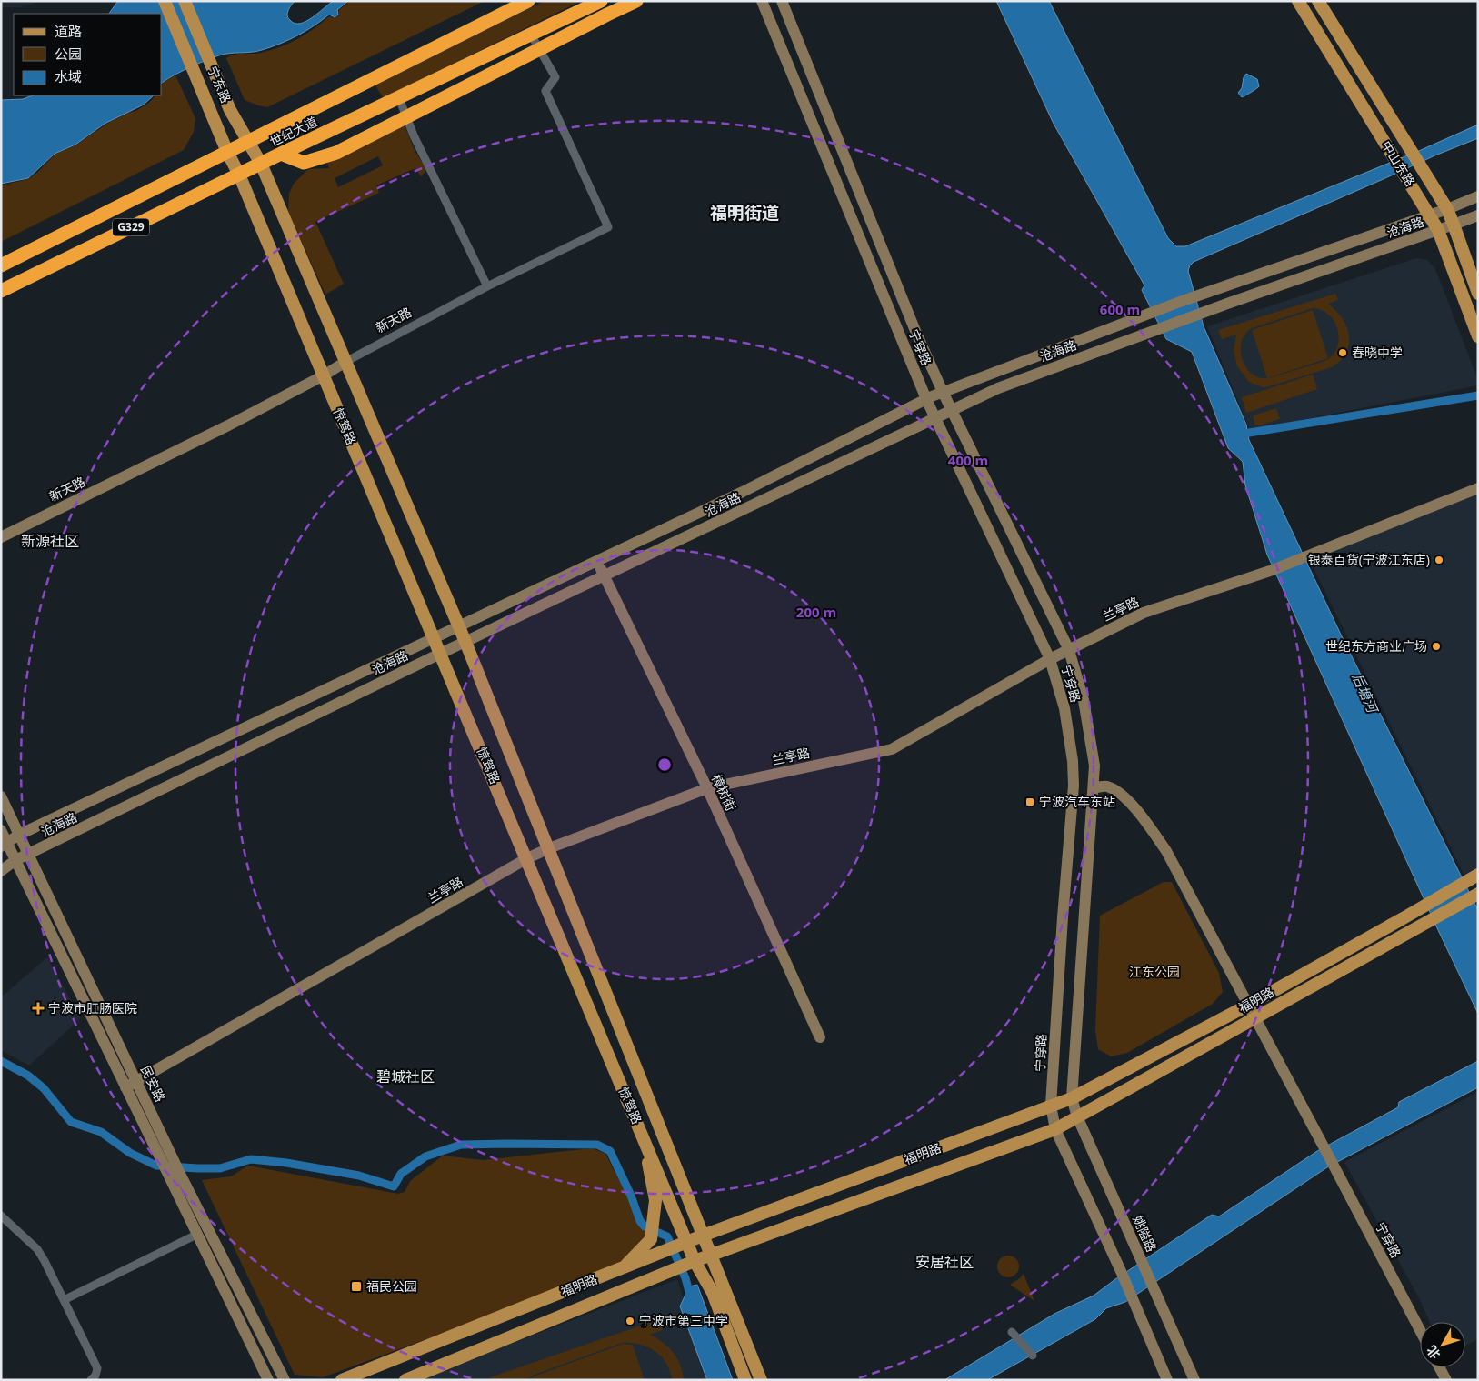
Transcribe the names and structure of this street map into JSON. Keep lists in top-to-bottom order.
{
  "streets": {
    "highway": ["世纪大道", "G329"],
    "main road": [
      "宁东路",
      "中山东路",
      "沧海路",
      "新天路",
      "宁穿路",
      "惊驾路",
      "兰亭路",
      "樟树街",
      "福明路",
      "民安路",
      "姚隘路"
    ]
  },
  "crossings": [
    ["宁东路", "世纪大道"],
    ["宁东路", "惊驾路"],
    ["世纪大道", "新天路"],
    ["世纪大道", "惊驾路"],
    ["中山东路", "沧海路"],
    ["沧海路", "宁穿路"],
    ["沧海路", "惊驾路"],
    ["沧海路", "樟树街"],
    ["沧海路", "民安路"],
    ["新天路", "惊驾路"],
    ["宁穿路", "兰亭路"],
    ["宁穿路", "福明路"],
    ["宁穿路", "姚隘路"],
    ["惊驾路", "兰亭路"],
    ["惊驾路", "福明路"],
    ["兰亭路", "樟树街"],
    ["兰亭路", "民安路"],
    ["福明路", "姚隘路"]
  ],
  "districts": [
    "福明街道",
    "新源社区",
    "碧城社区",
    "安居社区"
  ],
  "water": ["后塘河"],
  "parks": ["江东公园"],
  "places": {
    "other": [
      "春晓中学",
      "银泰百货(宁波江东店)",
      "世纪东方商业广场",
      "宁波市第三中学"
    ],
    "transit": ["宁波汽车东站", "福民公园"],
    "health": ["宁波市肛肠医院"]
  },
  "legend": ["道路", "公园", "水域"],
  "north": "bottom left",
  "rings": ["600 m", "400 m", "200 m"]
}
